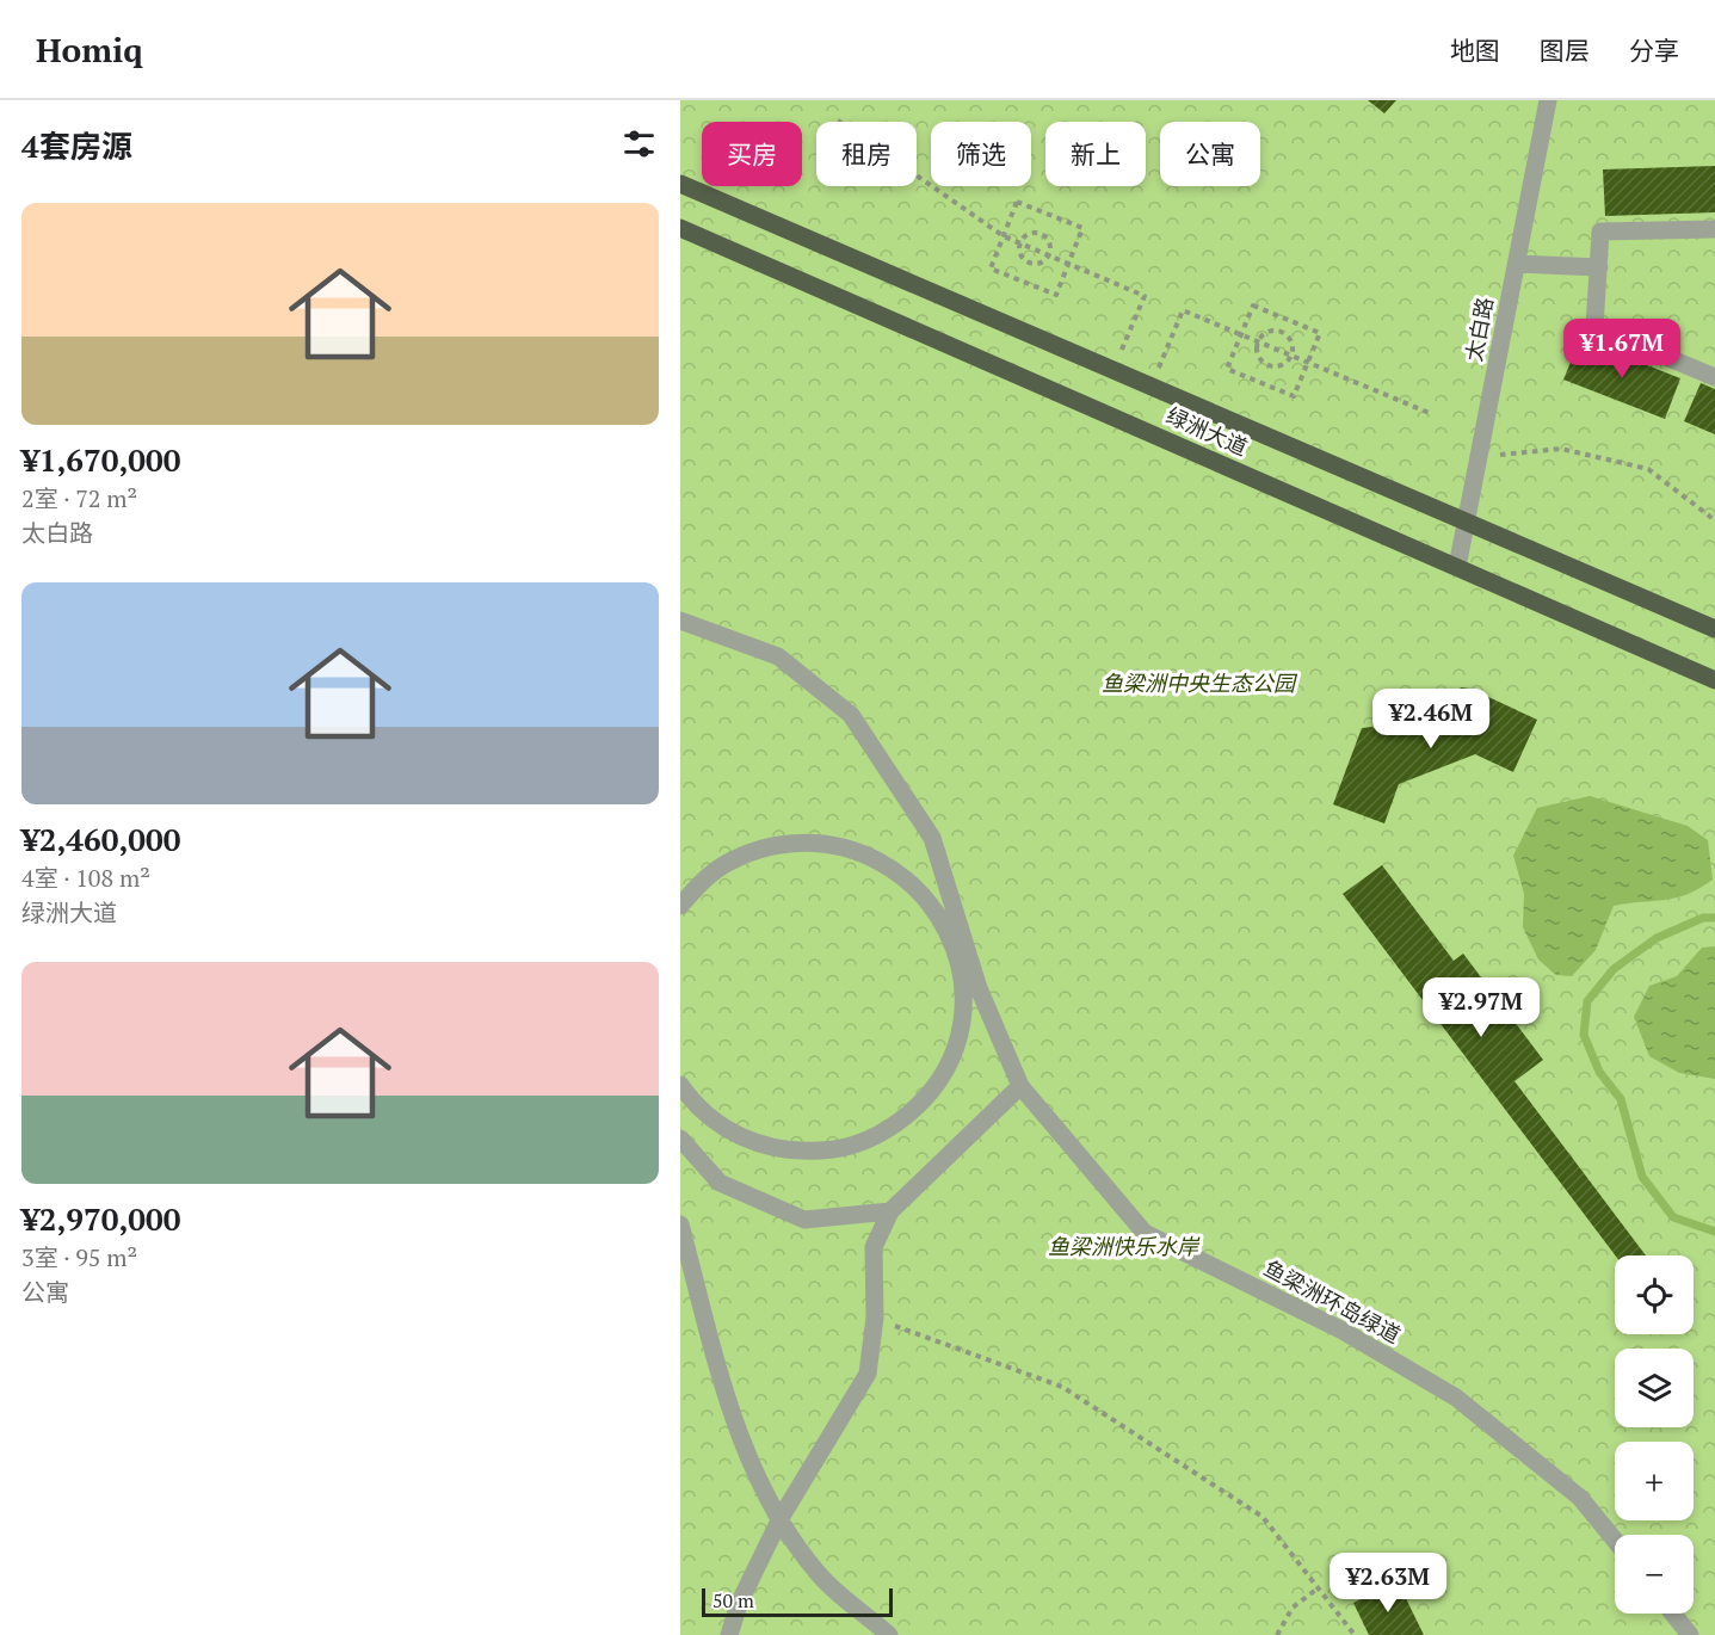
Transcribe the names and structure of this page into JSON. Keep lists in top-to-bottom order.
{
  "streets": {
    "main road": ["绿洲大道"],
    "street": ["太白路", "鱼梁洲环岛绿道"]
  },
  "crossings": [
    ["太白路", "绿洲大道"]
  ],
  "parks": ["鱼梁洲中央生态公园", "鱼梁洲快乐水岸"],
  "scale_bar": "50 m",
  "page": {
    "header": "Homiq",
    "nav": ["地图", "图层", "分享"],
    "heading": "4套房源",
    "chip": [
      "买房",
      "租房",
      "筛选",
      "新上",
      "公寓"
    ],
    "list": [
      {
        "name": "¥1,670,000",
        "note": "2室 · 72 m² · 太白路"
      },
      {
        "name": "¥2,460,000",
        "note": "4室 · 108 m² · 绿洲大道"
      },
      {
        "name": "¥2,970,000",
        "note": "3室 · 95 m² · 公寓"
      }
    ],
    "price": [
      "¥1.67M",
      "¥2.46M",
      "¥2.97M",
      "¥2.63M"
    ],
    "map_buttons": ["+", "−"],
    "scale": "50 m"
  }
}
